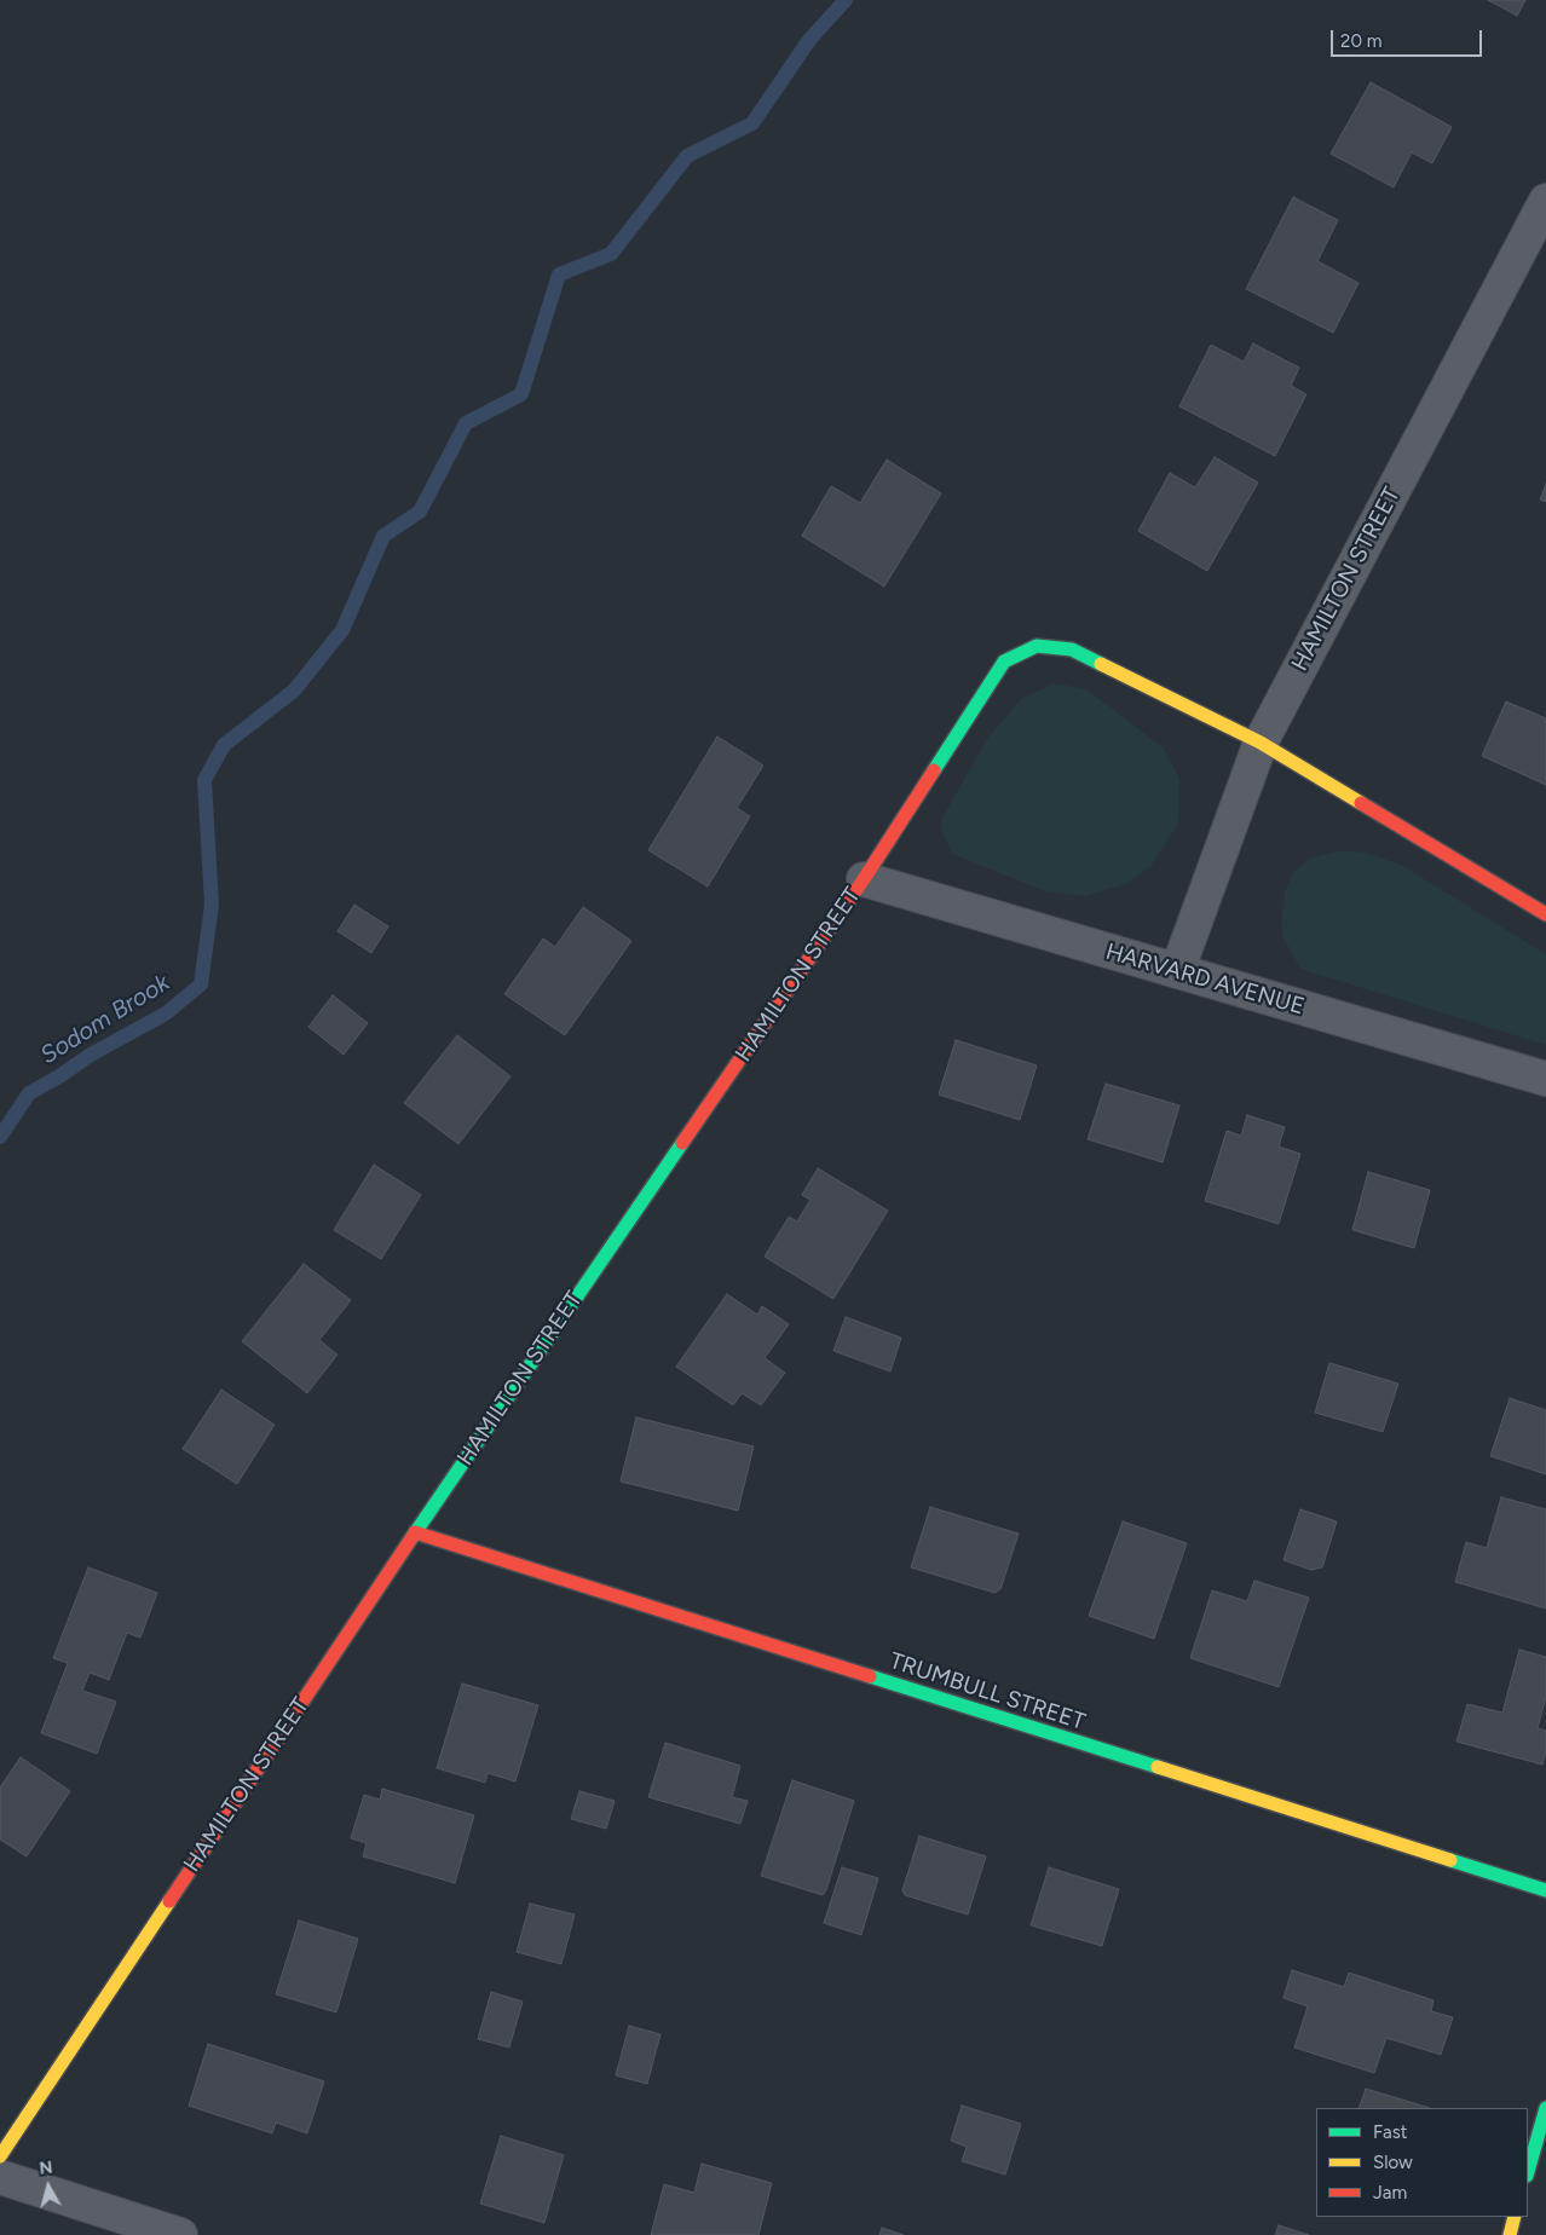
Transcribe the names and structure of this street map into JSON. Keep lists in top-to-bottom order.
{
  "streets": {
    "street": ["HAMILTON STREET", "HARVARD AVENUE", "TRUMBULL STREET"]
  },
  "crossings": [
    ["HAMILTON STREET", "HARVARD AVENUE"],
    ["HAMILTON STREET", "TRUMBULL STREET"]
  ],
  "water": ["Sodom Brook"],
  "legend": ["Fast", "Slow", "Jam"],
  "scale_bar": "20 m",
  "north": "top"
}
